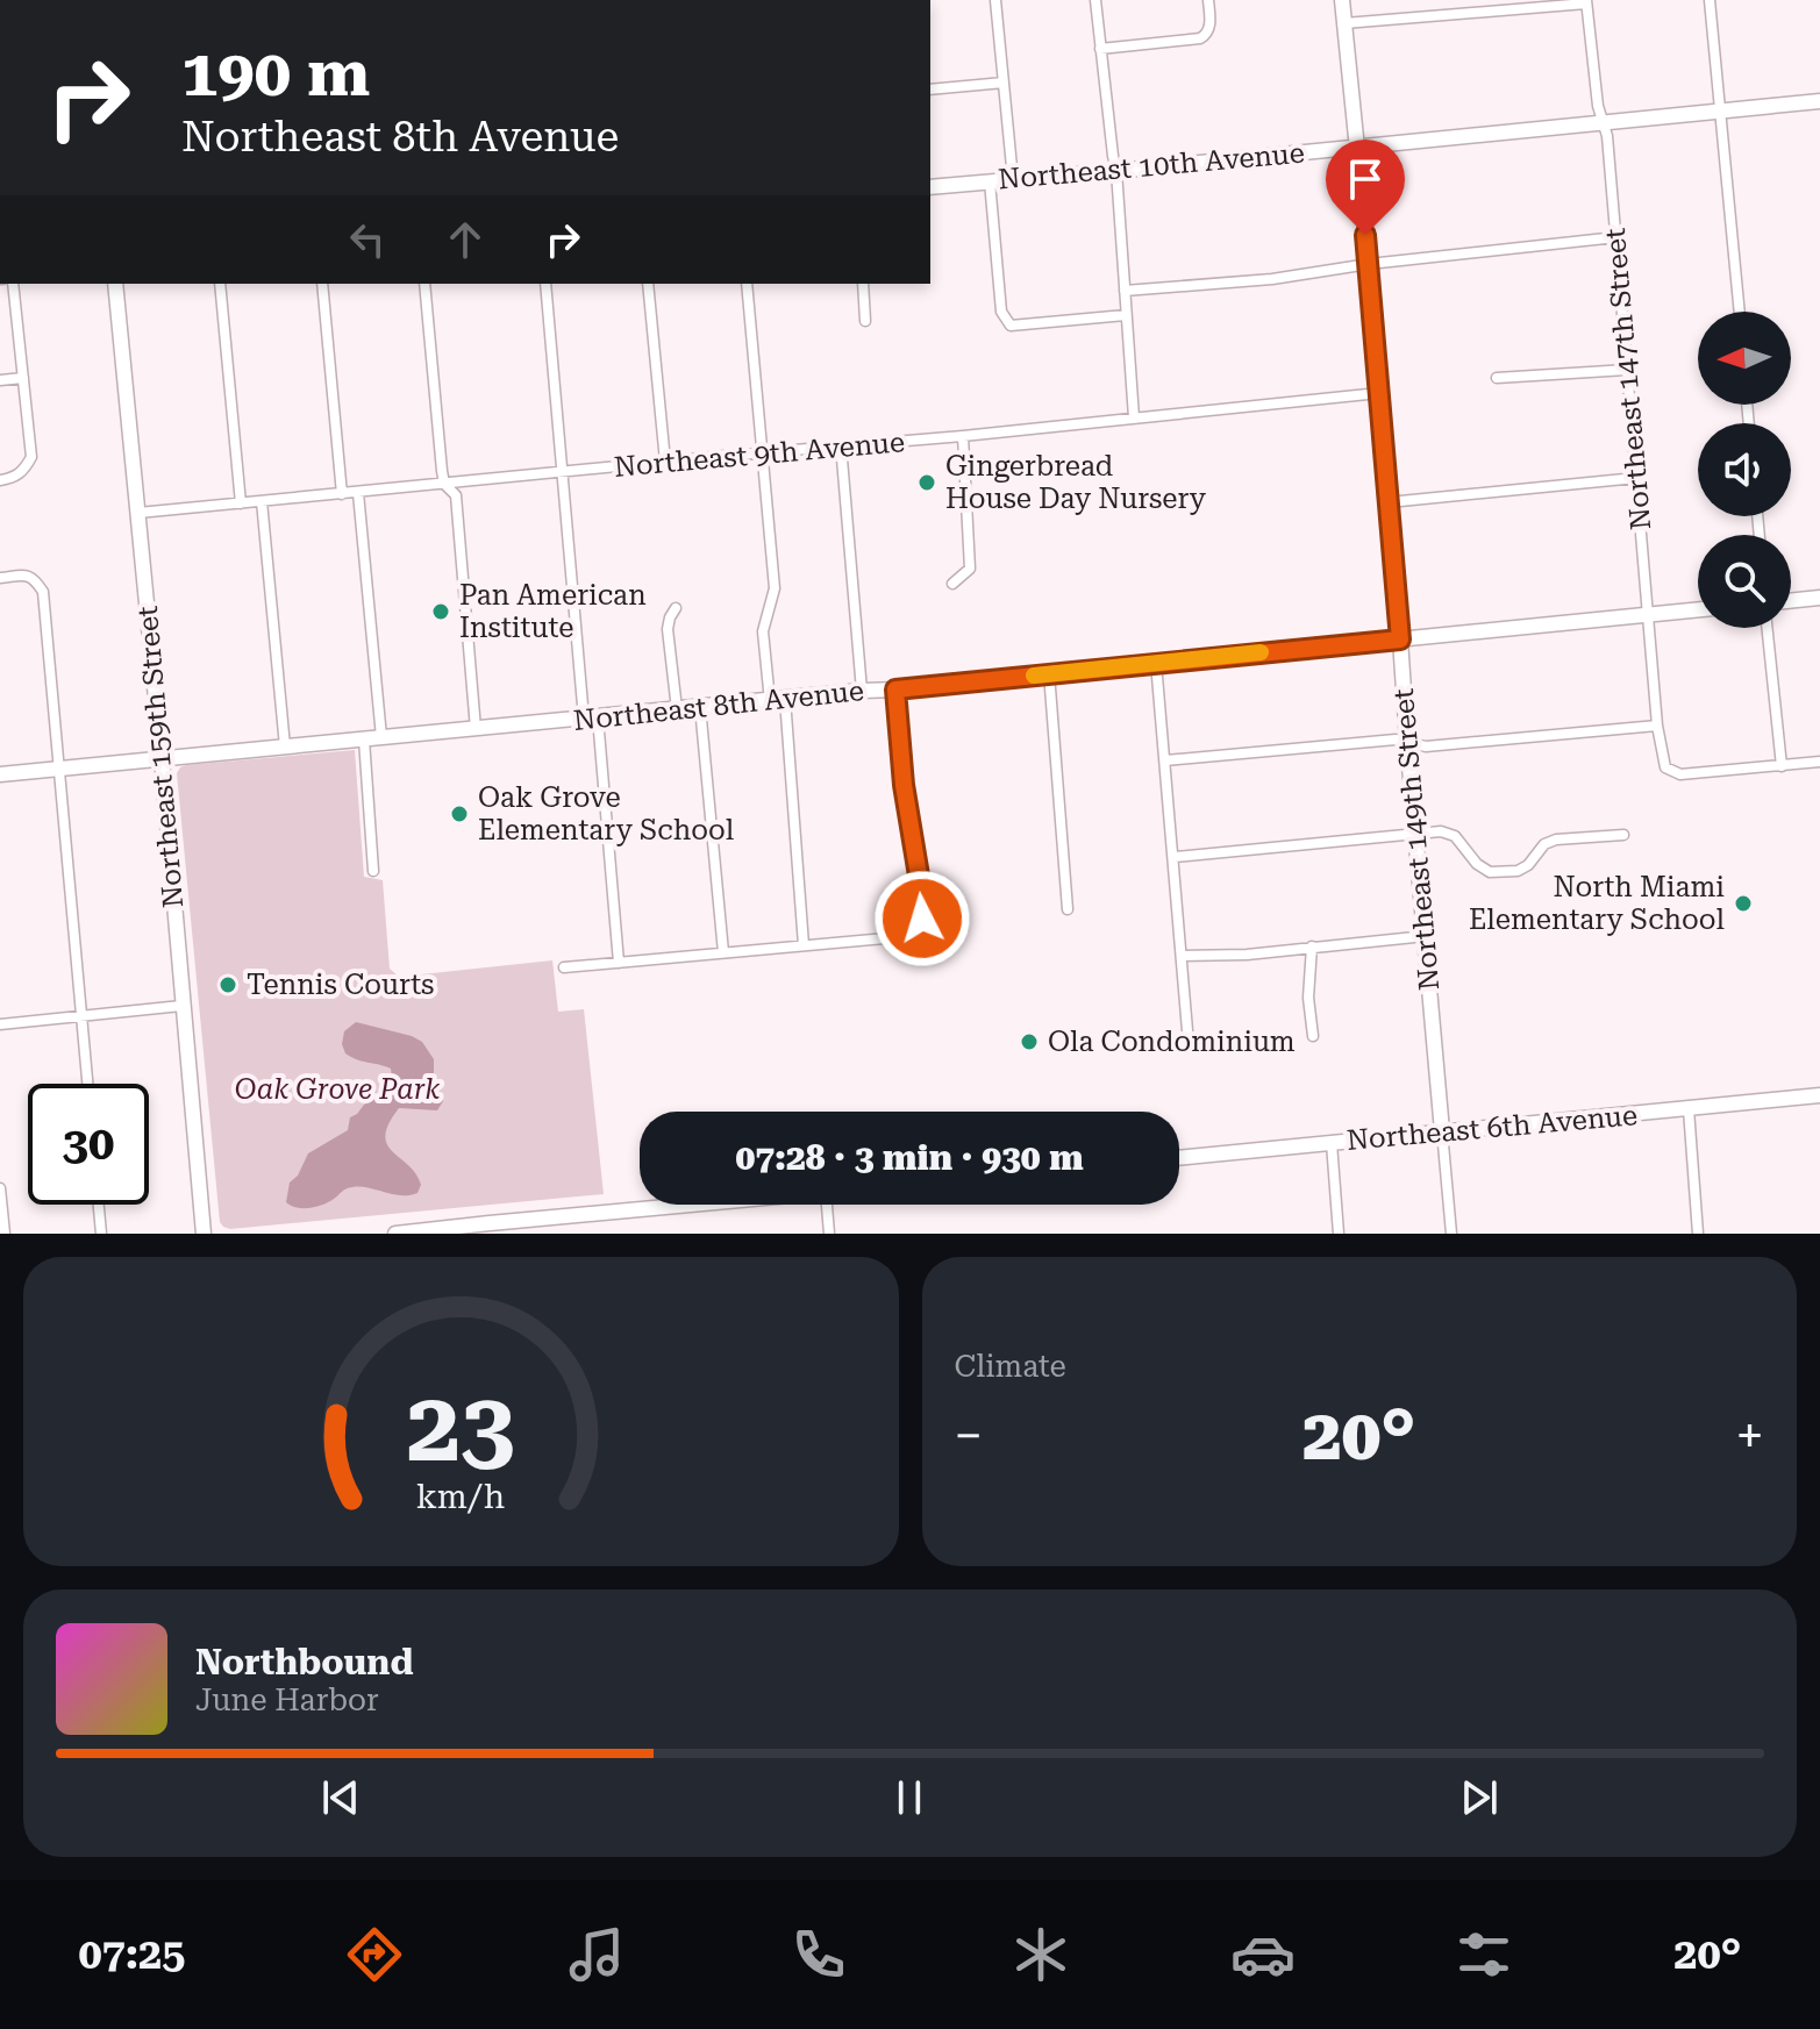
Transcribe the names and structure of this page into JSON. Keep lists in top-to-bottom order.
{
  "streets": {
    "street": [
      "Northeast 10th Avenue",
      "Northeast 147th Street",
      "Northeast 9th Avenue",
      "Northeast 8th Avenue",
      "Northeast 159th Street",
      "Northeast 149th Street",
      "Northeast 6th Avenue"
    ]
  },
  "crossings": [
    ["Northeast 10th Avenue", "Northeast 147th Street"],
    ["Northeast 10th Avenue", "Northeast 149th Street"],
    ["Northeast 147th Street", "Northeast 8th Avenue"],
    ["Northeast 9th Avenue", "Northeast 159th Street"],
    ["Northeast 9th Avenue", "Northeast 149th Street"],
    ["Northeast 8th Avenue", "Northeast 159th Street"],
    ["Northeast 8th Avenue", "Northeast 149th Street"],
    ["Northeast 149th Street", "Northeast 6th Avenue"]
  ],
  "parks": ["Oak Grove Park"],
  "places": [
    "Gingerbread House Day Nursery",
    "Pan American Institute",
    "Oak Grove Elementary School",
    "North Miami Elementary School",
    "Tennis Courts",
    "Ola Condominium"
  ],
  "north": "left",
  "page": {
    "turn": ["190 m", "Northeast 8th Avenue"],
    "limit": "30",
    "trip": "07:28 · 3 min · 930 m",
    "tile": "Climate",
    "heat": ["−", "20°", "+"],
    "song": ["Northbound", "June Harbor"],
    "tabs": ["07:25", "20°"],
    "gauge": ["23", "km/h"]
  }
}
